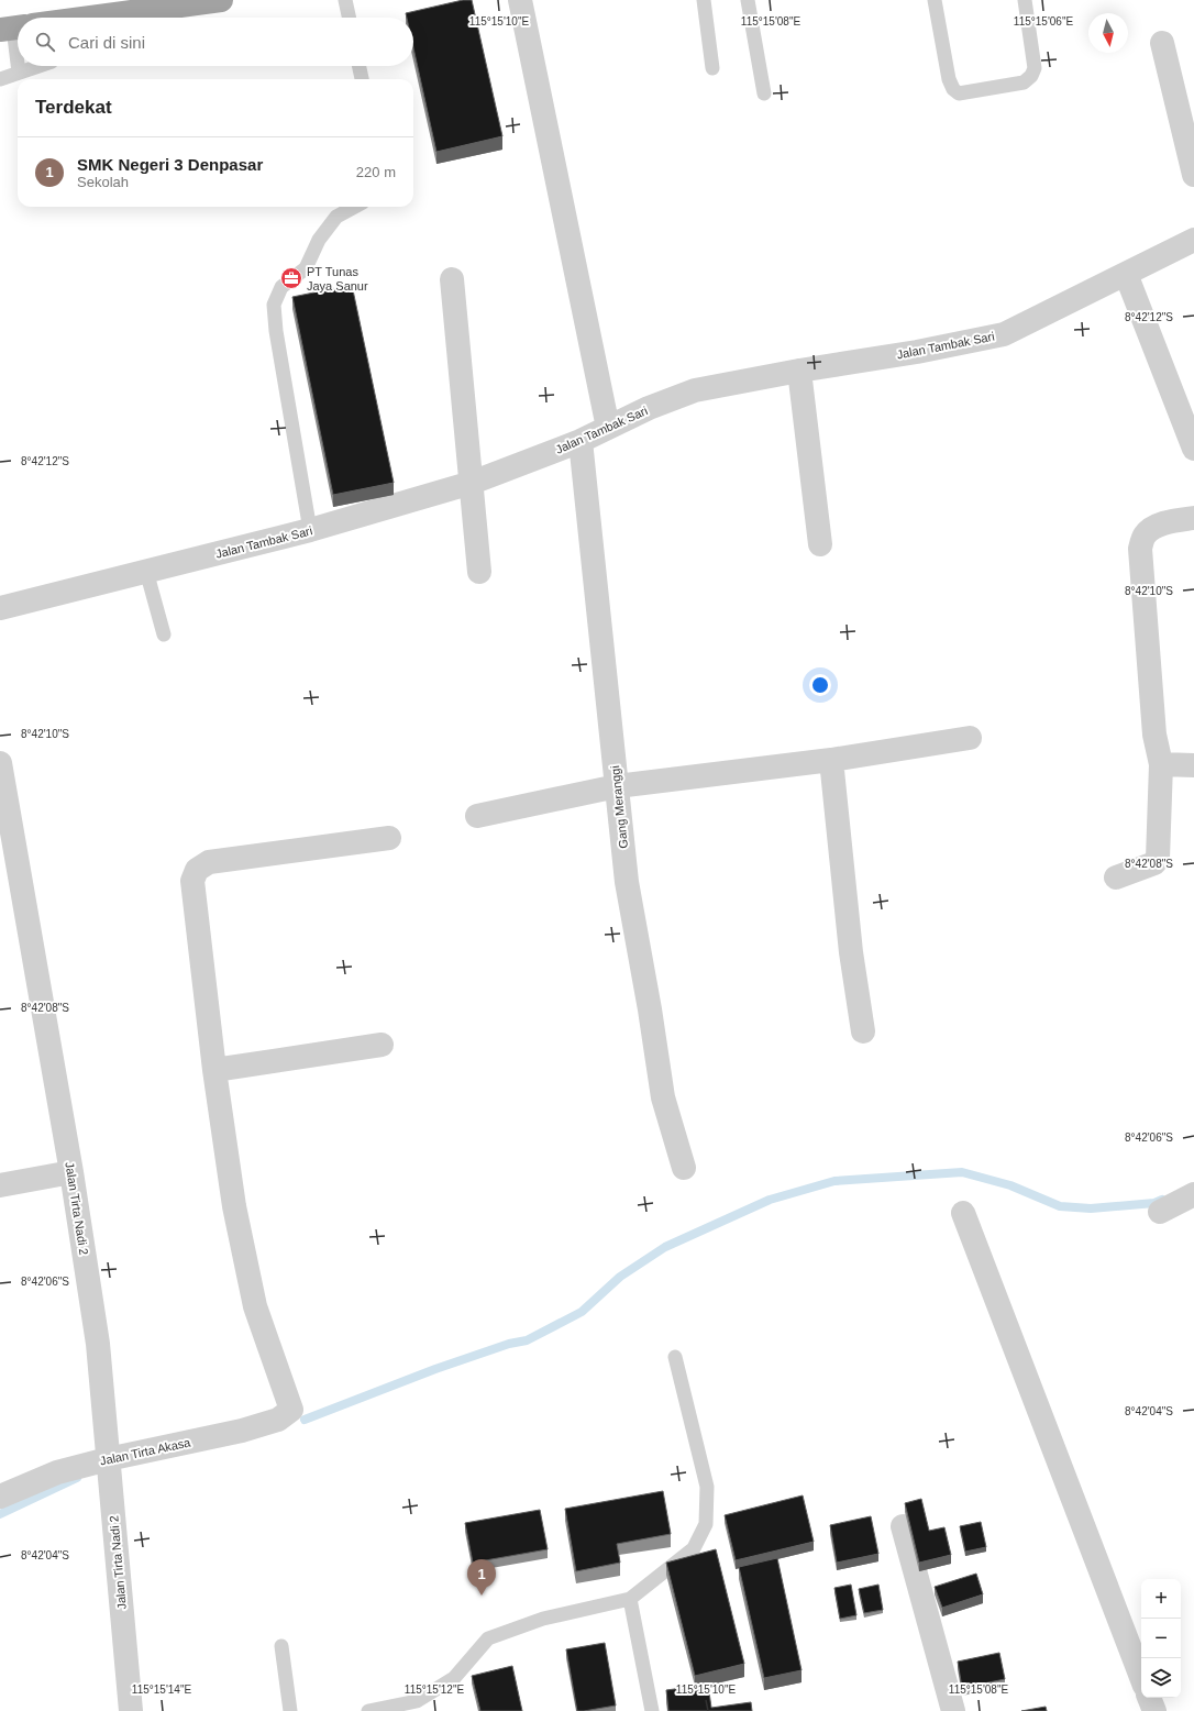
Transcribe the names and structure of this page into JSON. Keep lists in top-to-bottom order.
{
  "streets": {
    "street": [
      "Jalan Tambak Sari",
      "Gang Meranggi",
      "Jalan Tirta Nadi 2",
      "Jalan Tirta Akasa"
    ]
  },
  "crossings": [
    ["Jalan Tambak Sari", "Gang Meranggi"],
    ["Jalan Tirta Nadi 2", "Jalan Tirta Akasa"]
  ],
  "places": {
    "office": ["PT Tunas Jaya Sanur"]
  },
  "north": "bottom",
  "page": {
    "search": "Cari di sini",
    "heading": "Terdekat",
    "list": [
      {
        "mark": "1",
        "name": "SMK Negeri 3 Denpasar",
        "note": "Sekolah",
        "value": "220 m"
      }
    ],
    "pins": "1",
    "map_buttons": ["+", "−"]
  },
  "coordinates": [
    "115°15'10\"E",
    "115°15'08\"E",
    "115°15'06\"E",
    "8°42'12\"S",
    "8°42'10\"S",
    "8°42'08\"S",
    "8°42'06\"S",
    "8°42'04\"S",
    "115°15'14\"E",
    "115°15'12\"E"
  ]
}
